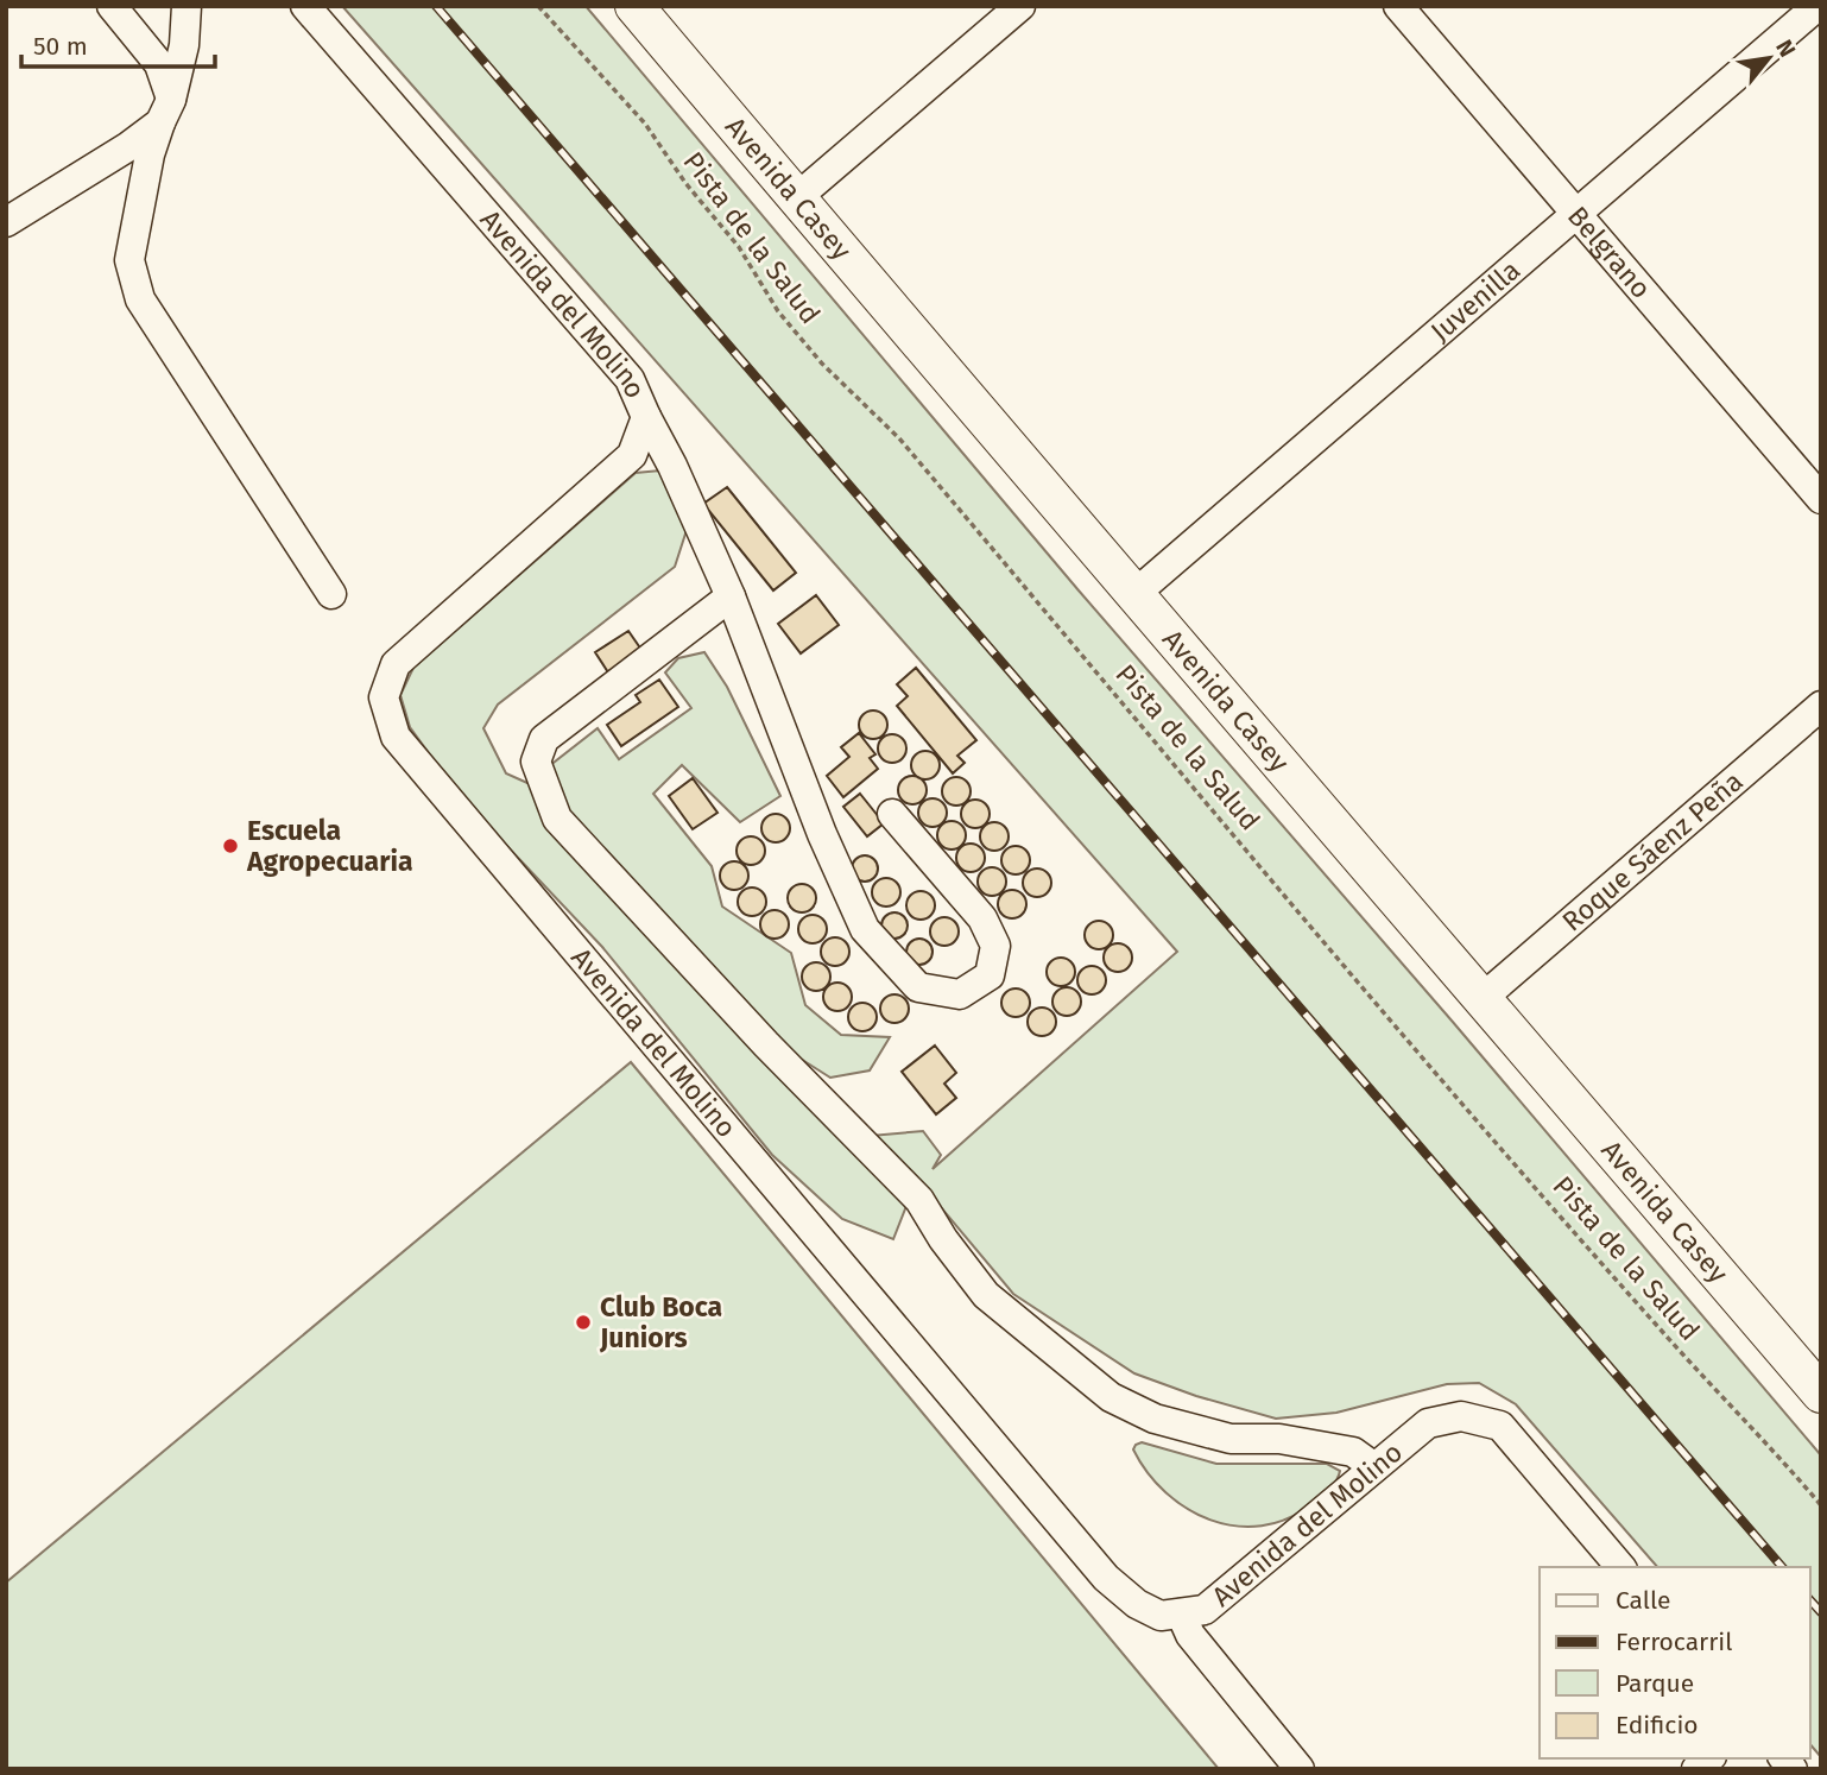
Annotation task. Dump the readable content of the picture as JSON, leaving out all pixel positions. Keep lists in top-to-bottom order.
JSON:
{
  "streets": {
    "main road": ["Avenida Casey"],
    "street": [
      "Belgrano",
      "Juvenilla",
      "Avenida del Molino",
      "Roque Sáenz Peña"
    ],
    "path": ["Pista de la Salud"]
  },
  "crossings": [
    ["Avenida Casey", "Juvenilla"],
    ["Avenida Casey", "Roque Sáenz Peña"],
    ["Belgrano", "Juvenilla"]
  ],
  "places": ["Escuela Agropecuaria", "Club Boca Juniors"],
  "legend": [
    "Calle",
    "Ferrocarril",
    "Parque",
    "Edificio"
  ],
  "scale_bar": "50 m",
  "north": "top right"
}
